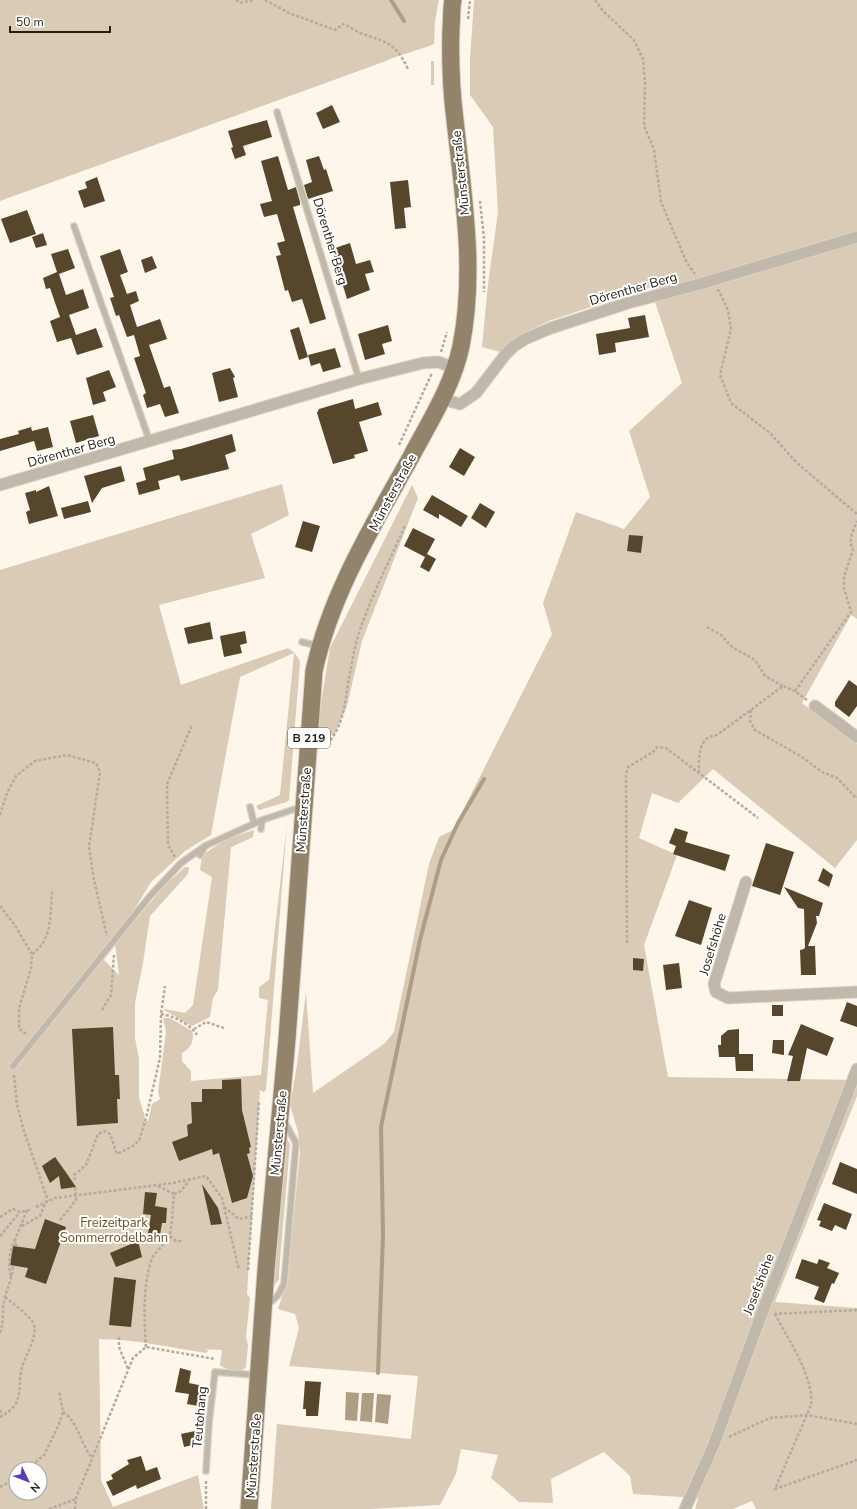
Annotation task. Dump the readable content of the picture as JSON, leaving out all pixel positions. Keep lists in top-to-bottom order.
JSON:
{
  "streets": {
    "main road": ["Münsterstraße", "B 219"],
    "street": ["Dörenther Berg", "Josefshöhe"],
    "lane": ["Teutohang"]
  },
  "crossings": [
    ["Münsterstraße", "Dörenther Berg"],
    ["Münsterstraße", "Teutohang"]
  ],
  "parks": ["Freizeitpark Sommerrodelbahn"],
  "scale_bar": "50 m",
  "north": "bottom right"
}
